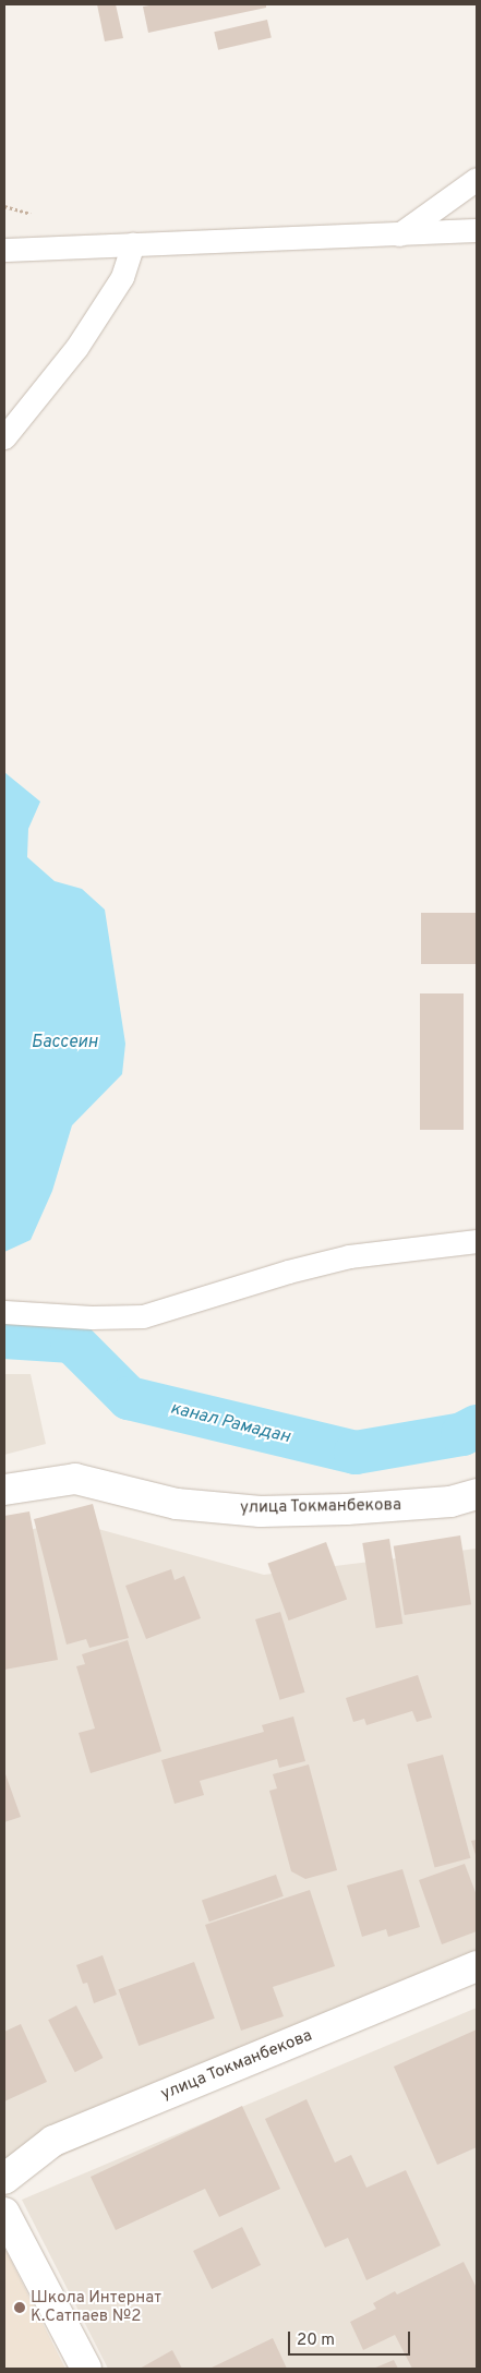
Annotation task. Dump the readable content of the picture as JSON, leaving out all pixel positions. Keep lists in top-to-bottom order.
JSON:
{
  "streets": {
    "street": ["улица Токманбекова"]
  },
  "water": ["Бассеин", "канал Рамадан"],
  "places": ["Школа Интернат К.Сатпаев №2"],
  "scale_bar": "20 m"
}
